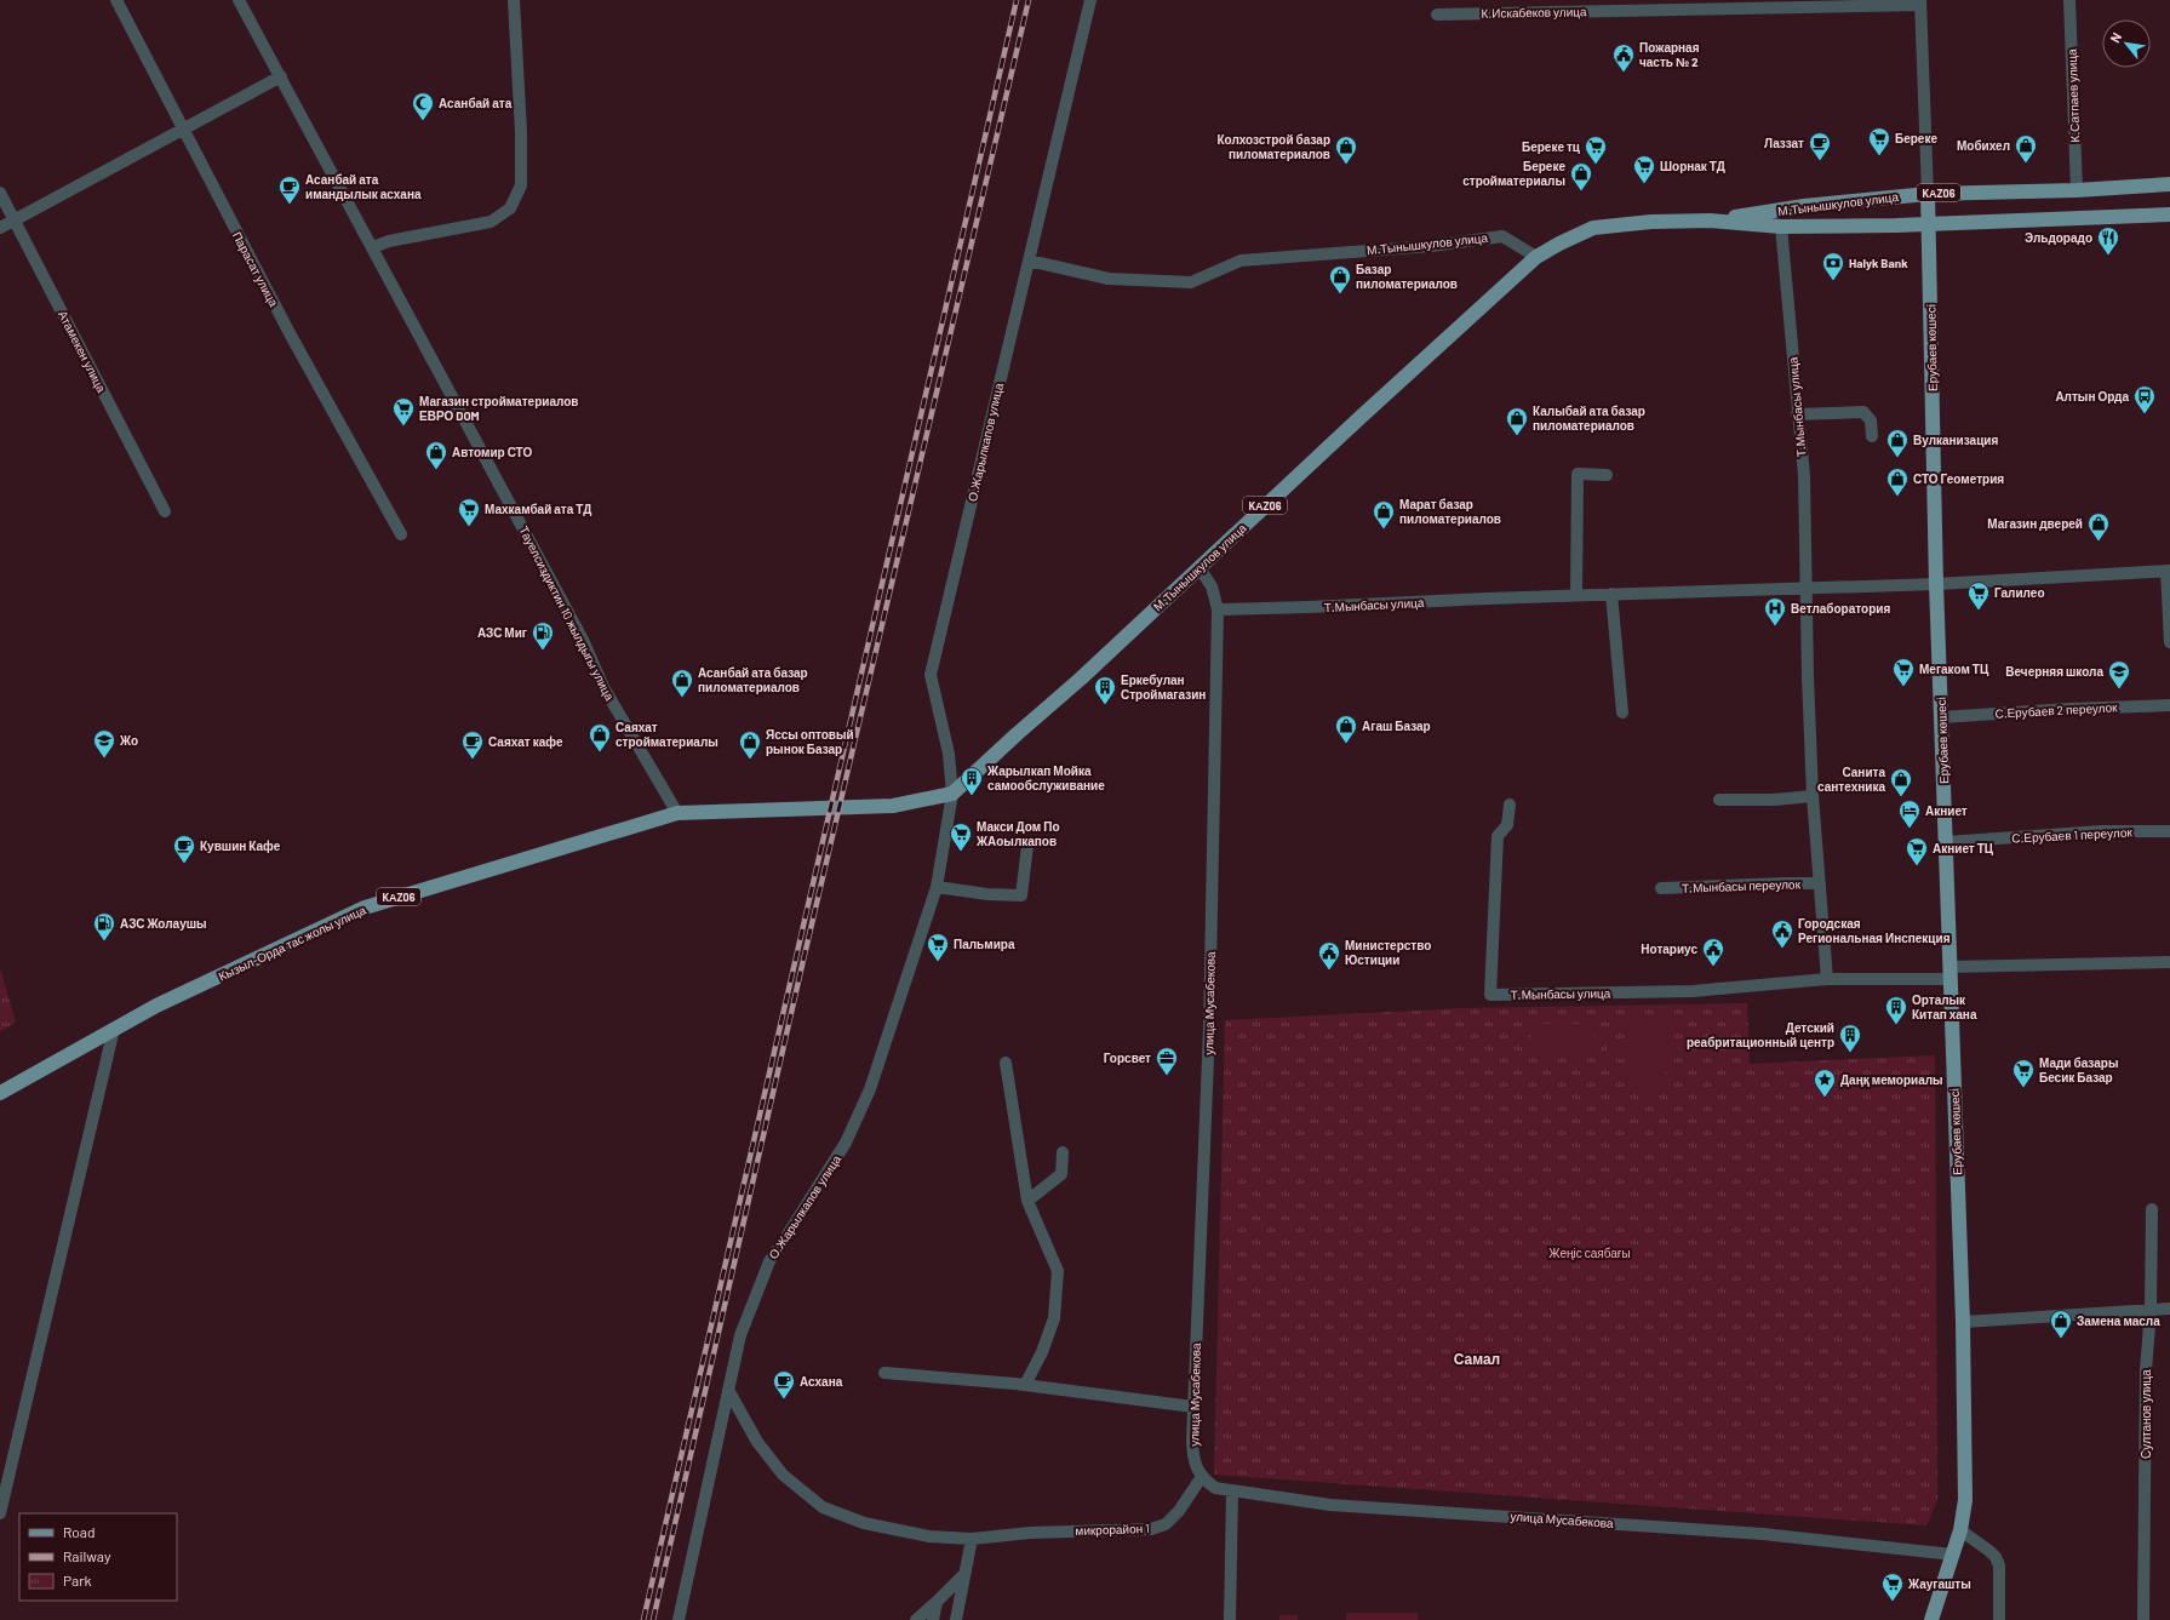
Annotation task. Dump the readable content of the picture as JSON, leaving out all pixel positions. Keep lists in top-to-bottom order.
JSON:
{
  "streets": {
    "main road": [
      "KАZ06",
      "М.Тынышкулов улица",
      "Ерубаев көшесі",
      "Кызыл-Орда тас жолы улица"
    ],
    "street": [
      "К.Искабеков улица",
      "К.Сатпаев улица",
      "Парасат улица",
      "Атамекен улица",
      "Т.Мынбасы улица",
      "О.Жарылкапов улица",
      "Тауелсиздиктин 10 жылдыгы улица",
      "С.Ерубаев 2 переулок",
      "С.Ерубаев 1 переулок",
      "Т.Мынбасы переулок",
      "улица Мусабекова",
      "Султанов улица",
      "микрорайон 1"
    ]
  },
  "crossings": [
    ["К.Искабеков улица", "Ерубаев көшесі"],
    ["К.Сатпаев улица", "М.Тынышкулов улица"],
    ["М.Тынышкулов улица", "Ерубаев көшесі"],
    ["М.Тынышкулов улица", "Т.Мынбасы улица"],
    ["М.Тынышкулов улица", "О.Жарылкапов улица"],
    ["М.Тынышкулов улица", "Кызыл-Орда тас жолы улица"],
    ["Ерубаев көшесі", "Т.Мынбасы улица"],
    ["Ерубаев көшесі", "С.Ерубаев 2 переулок"],
    ["Ерубаев көшесі", "С.Ерубаев 1 переулок"],
    ["Ерубаев көшесі", "улица Мусабекова"],
    ["Т.Мынбасы улица", "Т.Мынбасы переулок"],
    ["Т.Мынбасы улица", "улица Мусабекова"],
    ["О.Жарылкапов улица", "Кызыл-Орда тас жолы улица"],
    ["О.Жарылкапов улица", "микрорайон 1"],
    ["Тауелсиздиктин 10 жылдыгы улица", "Кызыл-Орда тас жолы улица"],
    ["улица Мусабекова", "микрорайон 1"]
  ],
  "districts": ["Самал"],
  "parks": ["Жеңіс саябағы"],
  "places": {
    "public building": [
      "Пожарная часть № 2",
      "Городская Региональная Инспекция",
      "Нотариус",
      "Министерство Юстиции"
    ],
    "mosque": ["Асанбай ата"],
    "supermarket": [
      "Береке",
      "Береке тц",
      "Шорнак ТД",
      "Магазин стройматериалов ЕВРО DOM",
      "Махкамбай ата ТД",
      "Галилео",
      "Мегаком ТЦ",
      "Макси Дом По ЖАоылкапов",
      "Акниет ТЦ",
      "Пальмира",
      "Мади базары Бесик Базар",
      "Жаугашты"
    ],
    "cafe": [
      "Лаззат",
      "Асанбай ата имандылык асхана",
      "Саяхат кафе",
      "Кувшин Кафе",
      "Асхана"
    ],
    "shop": [
      "Мобихел",
      "Колхозстрой базар пиломатериалов",
      "Береке стройматериалы",
      "Базар пиломатериалов",
      "Калыбай ата базар пиломатериалов",
      "Вулканизация",
      "Автомир СТО",
      "СТО Геометрия",
      "Марат базар пиломатериалов",
      "Магазин дверей",
      "Асанбай ата базар пиломатериалов",
      "Агаш Базар",
      "Саяхат стройматериалы",
      "Яссы оптовый рынок Базар",
      "Санита сантехника",
      "Замена масла"
    ],
    "restaurant": ["Эльдорадо"],
    "bank": ["Halyk Bank"],
    "bus stop": ["Алтын Орда"],
    "hospital": ["Ветлаборатория"],
    "fuel station": ["АЗС Миг", "АЗС Жолаушы"],
    "school or university": ["Вечерняя школа", "Жо"],
    "building": [
      "Еркебулан Строймагазин",
      "Жарылкап Мойка самообслуживание",
      "Орталык Китап хана",
      "Детский реабритационный центр"
    ],
    "hotel": ["Акниет"],
    "office": ["Горсвет"],
    "place": ["Даңқ мемориалы"]
  },
  "legend": ["Road", "Railway", "Park"],
  "north": "top left"
}
